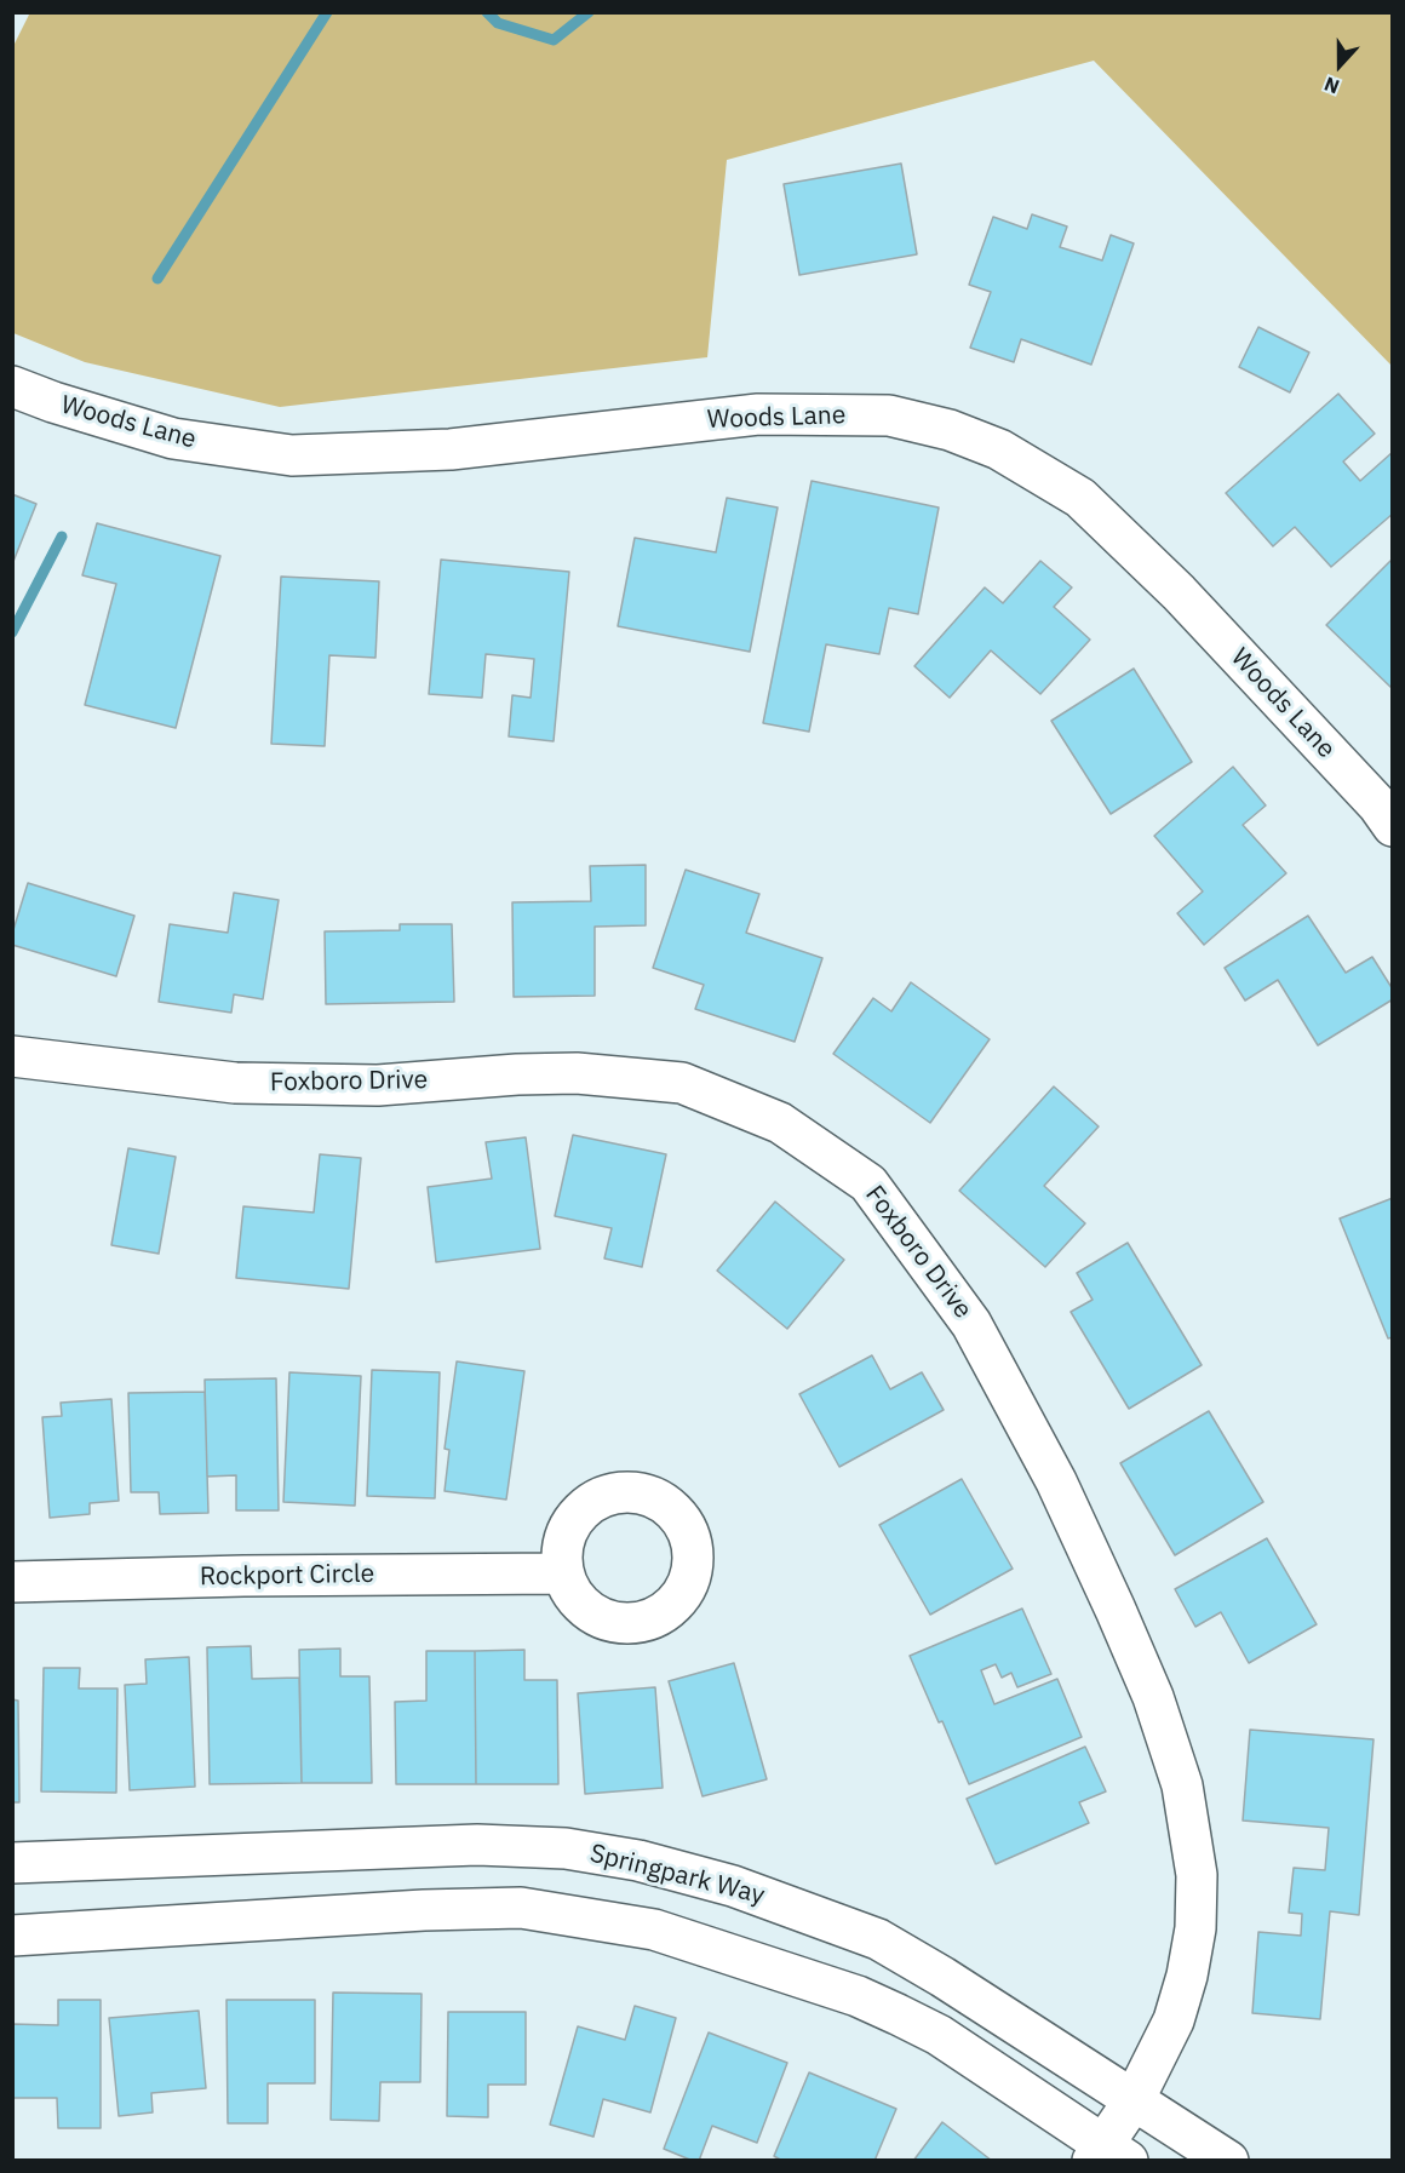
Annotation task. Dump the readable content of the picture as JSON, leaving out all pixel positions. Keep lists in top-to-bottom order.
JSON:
{
  "streets": {
    "street": [
      "Woods Lane",
      "Foxboro Drive",
      "Rockport Circle",
      "Springpark Way"
    ]
  },
  "crossings": [
    ["Foxboro Drive", "Springpark Way"]
  ],
  "north": "bottom"
}
